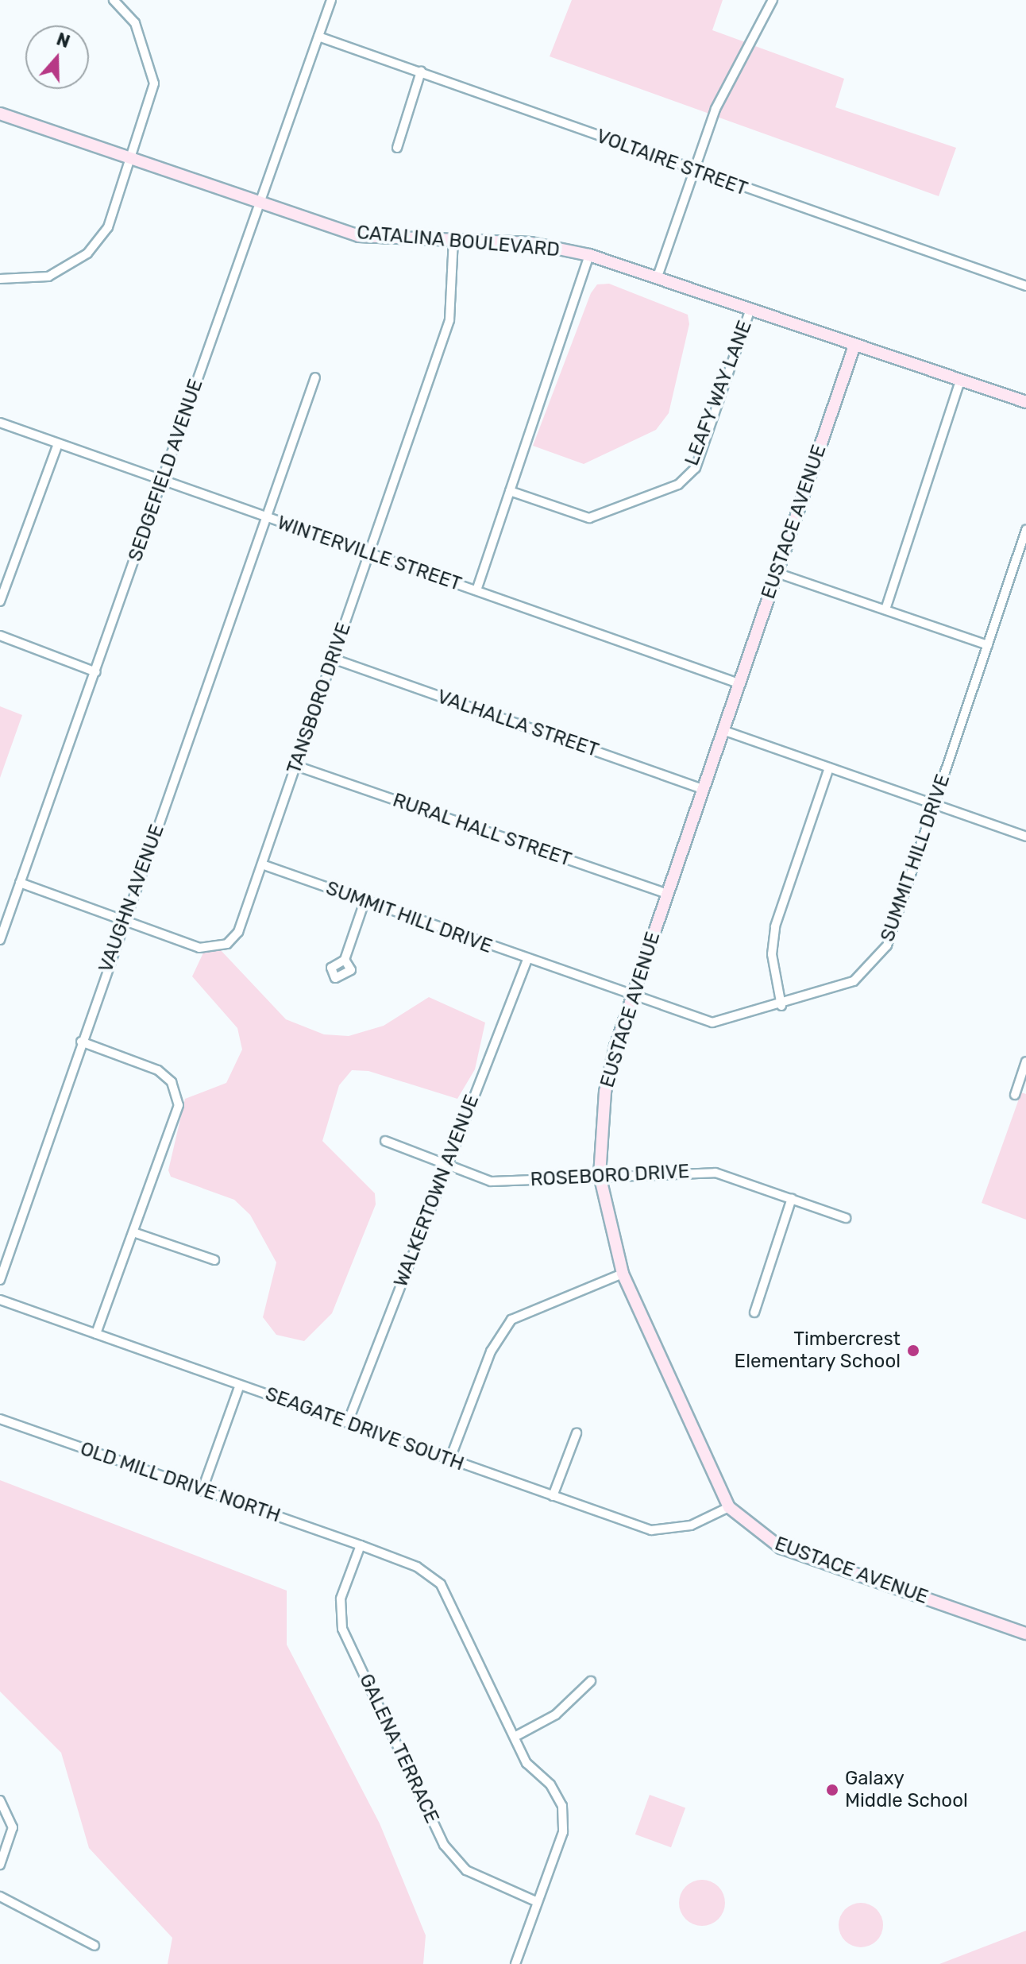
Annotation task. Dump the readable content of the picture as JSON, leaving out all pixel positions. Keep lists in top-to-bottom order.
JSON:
{
  "streets": {
    "street": [
      "VOLTAIRE STREET",
      "CATALINA BOULEVARD",
      "LEAFY WAY LANE",
      "SEDGEFIELD AVENUE",
      "EUSTACE AVENUE",
      "WINTERVILLE STREET",
      "TANSBORO DRIVE",
      "VALHALLA STREET",
      "RURAL HALL STREET",
      "SUMMIT HILL DRIVE",
      "VAUGHN AVENUE",
      "ROSEBORO DRIVE",
      "WALKERTOWN AVENUE",
      "SEAGATE DRIVE SOUTH",
      "OLD MILL DRIVE NORTH",
      "GALENA TERRACE"
    ]
  },
  "crossings": [
    ["VOLTAIRE STREET", "SEDGEFIELD AVENUE"],
    ["CATALINA BOULEVARD", "LEAFY WAY LANE"],
    ["CATALINA BOULEVARD", "SEDGEFIELD AVENUE"],
    ["CATALINA BOULEVARD", "EUSTACE AVENUE"],
    ["CATALINA BOULEVARD", "TANSBORO DRIVE"],
    ["SEDGEFIELD AVENUE", "WINTERVILLE STREET"],
    ["SEDGEFIELD AVENUE", "TANSBORO DRIVE"],
    ["EUSTACE AVENUE", "WINTERVILLE STREET"],
    ["EUSTACE AVENUE", "VALHALLA STREET"],
    ["EUSTACE AVENUE", "RURAL HALL STREET"],
    ["EUSTACE AVENUE", "SUMMIT HILL DRIVE"],
    ["EUSTACE AVENUE", "ROSEBORO DRIVE"],
    ["EUSTACE AVENUE", "SEAGATE DRIVE SOUTH"],
    ["WINTERVILLE STREET", "TANSBORO DRIVE"],
    ["WINTERVILLE STREET", "VAUGHN AVENUE"],
    ["TANSBORO DRIVE", "VALHALLA STREET"],
    ["TANSBORO DRIVE", "RURAL HALL STREET"],
    ["TANSBORO DRIVE", "SUMMIT HILL DRIVE"],
    ["TANSBORO DRIVE", "VAUGHN AVENUE"],
    ["SUMMIT HILL DRIVE", "WALKERTOWN AVENUE"],
    ["ROSEBORO DRIVE", "WALKERTOWN AVENUE"],
    ["WALKERTOWN AVENUE", "SEAGATE DRIVE SOUTH"],
    ["OLD MILL DRIVE NORTH", "GALENA TERRACE"]
  ],
  "places": ["Timbercrest Elementary School", "Galaxy Middle School"],
  "north": "top"
}
